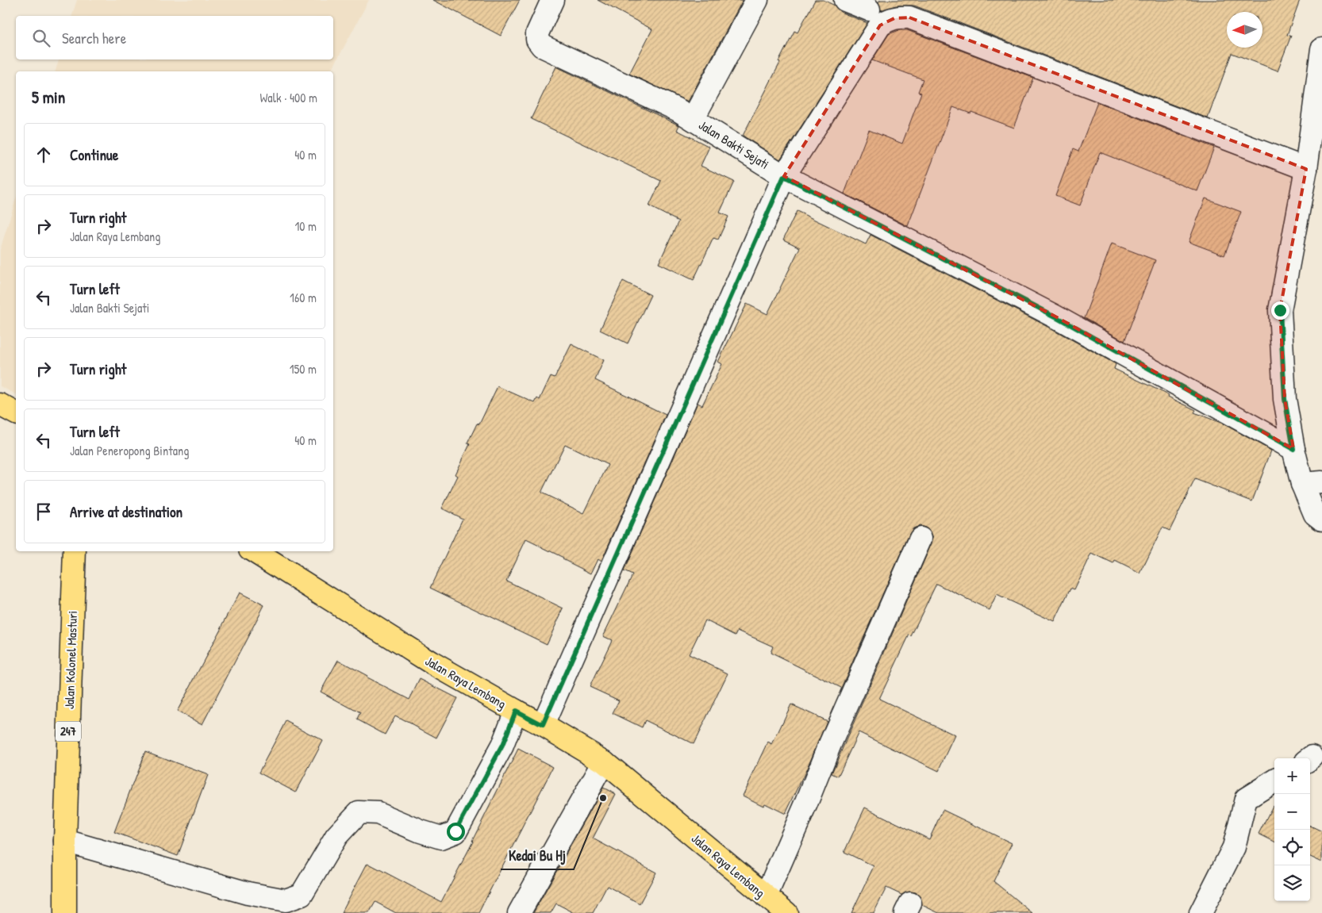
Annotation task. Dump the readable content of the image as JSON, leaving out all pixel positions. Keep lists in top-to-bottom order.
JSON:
{
  "streets": {
    "main road": ["Jalan Kolonel Masturi", "Jalan Raya Lembang", "247"],
    "street": ["Jalan Bakti Sejati"]
  },
  "crossings": [
    ["Jalan Bakti Sejati", "Jalan Raya Lembang"]
  ],
  "places": ["Kedai Bu Hj"],
  "north": "left",
  "page": {
    "search": "Search here",
    "heading": ["5 min", "Walk · 400 m"],
    "list": [
      ["Continue", "40 m"],
      ["Turn right", "Jalan Raya Lembang", "10 m"],
      ["Turn left", "Jalan Bakti Sejati", "160 m"],
      ["Turn right", "150 m"],
      ["Turn left", "Jalan Peneropong Bintang", "40 m"],
      "Arrive at destination"
    ],
    "map_buttons": ["+", "−"]
  }
}
